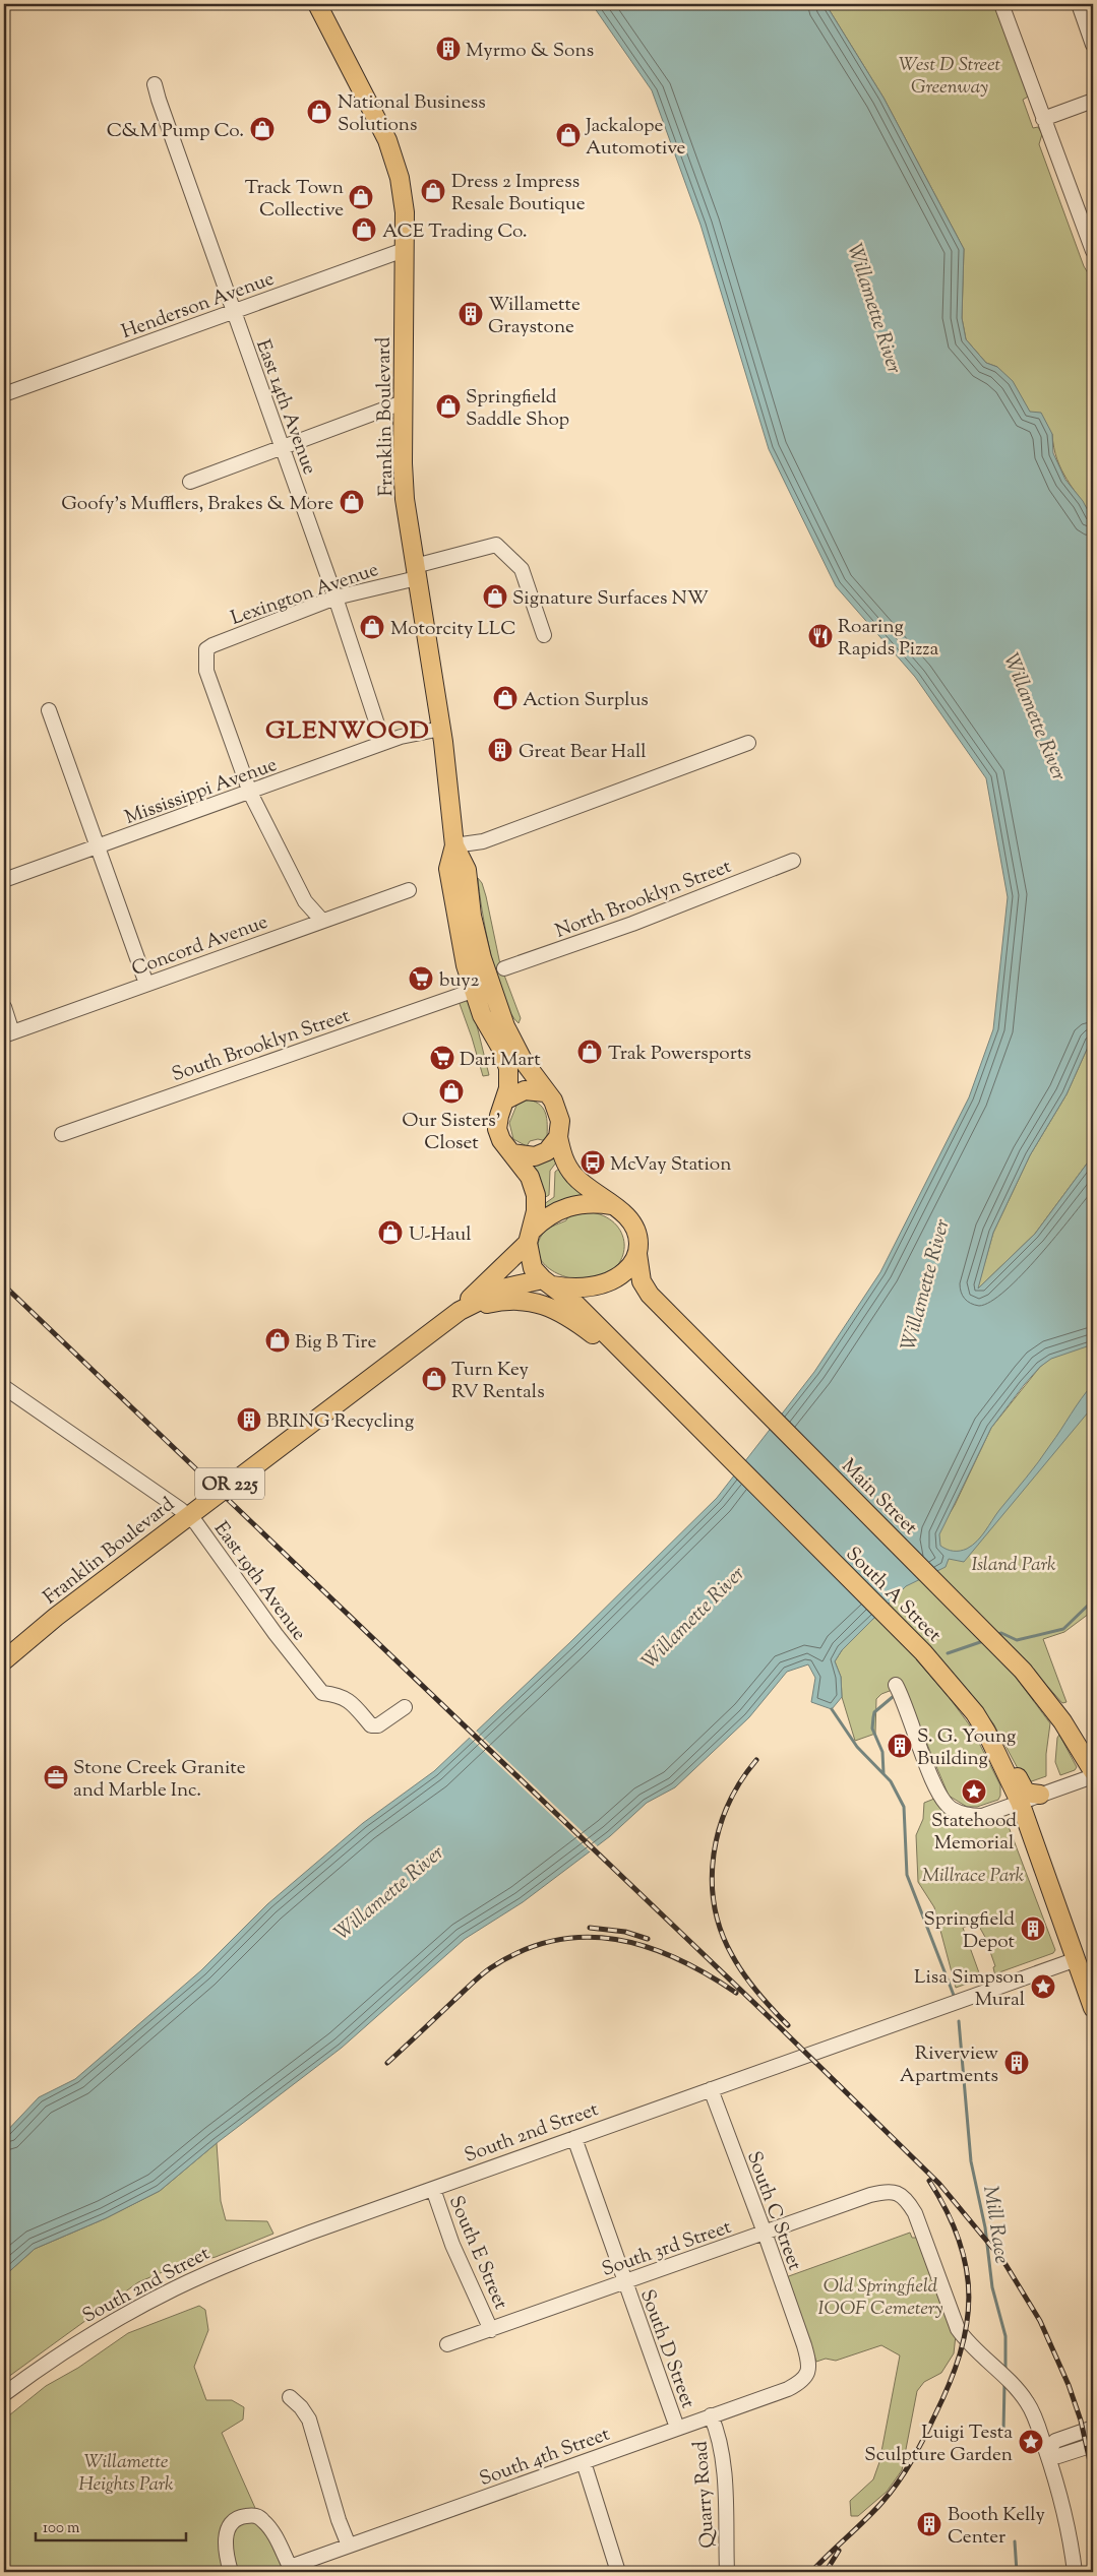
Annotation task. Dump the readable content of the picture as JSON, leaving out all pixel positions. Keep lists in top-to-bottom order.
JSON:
{
  "streets": {
    "main road": [
      "Franklin Boulevard",
      "OR 225",
      "Main Street",
      "South A Street"
    ],
    "street": [
      "Henderson Avenue",
      "East 14th Avenue",
      "Lexington Avenue",
      "Mississippi Avenue",
      "North Brooklyn Street",
      "Concord Avenue",
      "South Brooklyn Street",
      "East 19th Avenue",
      "South 2nd Street",
      "South C Street",
      "South 3rd Street",
      "South E Street",
      "South D Street",
      "South 4th Street",
      "Quarry Road"
    ]
  },
  "crossings": [
    ["Henderson Avenue", "East 14th Avenue"],
    ["Henderson Avenue", "Franklin Boulevard"],
    ["East 14th Avenue", "Lexington Avenue"],
    ["East 14th Avenue", "Mississippi Avenue"],
    ["Franklin Boulevard", "Lexington Avenue"],
    ["Franklin Boulevard", "Mississippi Avenue"],
    ["Franklin Boulevard", "South Brooklyn Street"],
    ["Franklin Boulevard", "OR 225"],
    ["Franklin Boulevard", "Main Street"],
    ["Franklin Boulevard", "East 19th Avenue"],
    ["Franklin Boulevard", "South A Street"],
    ["Lexington Avenue", "Mississippi Avenue"],
    ["OR 225", "South A Street"],
    ["Main Street", "South A Street"],
    ["South A Street", "South 2nd Street"],
    ["South 2nd Street", "South C Street"],
    ["South 2nd Street", "South E Street"],
    ["South 2nd Street", "South D Street"],
    ["South C Street", "South 3rd Street"],
    ["South C Street", "South 4th Street"],
    ["South 3rd Street", "South E Street"],
    ["South 3rd Street", "South D Street"],
    ["South D Street", "South 4th Street"],
    ["South 4th Street", "Quarry Road"]
  ],
  "districts": ["GLENWOOD"],
  "water": ["Willamette River", "Mill Race"],
  "parks": [
    "West D Street Greenway",
    "Island Park",
    "Millrace Park",
    "Old Springfield IOOF Cemetery",
    "Willamette Heights Park"
  ],
  "places": {
    "building": [
      "Myrmo & Sons",
      "Willamette Graystone",
      "Great Bear Hall",
      "BRING Recycling",
      "S. G. Young Building",
      "Springfield Depot",
      "Riverview Apartments",
      "Booth Kelly Center"
    ],
    "shop": [
      "National Business Solutions",
      "C&M Pump Co.",
      "Jackalope Automotive",
      "Dress 2 Impress Resale Boutique",
      "Track Town Collective",
      "ACE Trading Co.",
      "Springfield Saddle Shop",
      "Goofy's Mufflers, Brakes & More",
      "Signature Surfaces NW",
      "Motorcity LLC",
      "Action Surplus",
      "Trak Powersports",
      "Our Sisters’ Closet",
      "U-Haul",
      "Big B Tire",
      "Turn Key RV Rentals"
    ],
    "restaurant": ["Roaring Rapids Pizza"],
    "supermarket": ["buy2", "Dari Mart"],
    "bus stop": ["McVay Station"],
    "office": ["Stone Creek Granite and Marble Inc."],
    "place": ["Statehood Memorial", "Lisa Simpson Mural", "Luigi Testa Sculpture Garden"]
  },
  "scale_bar": "100 m"
}
